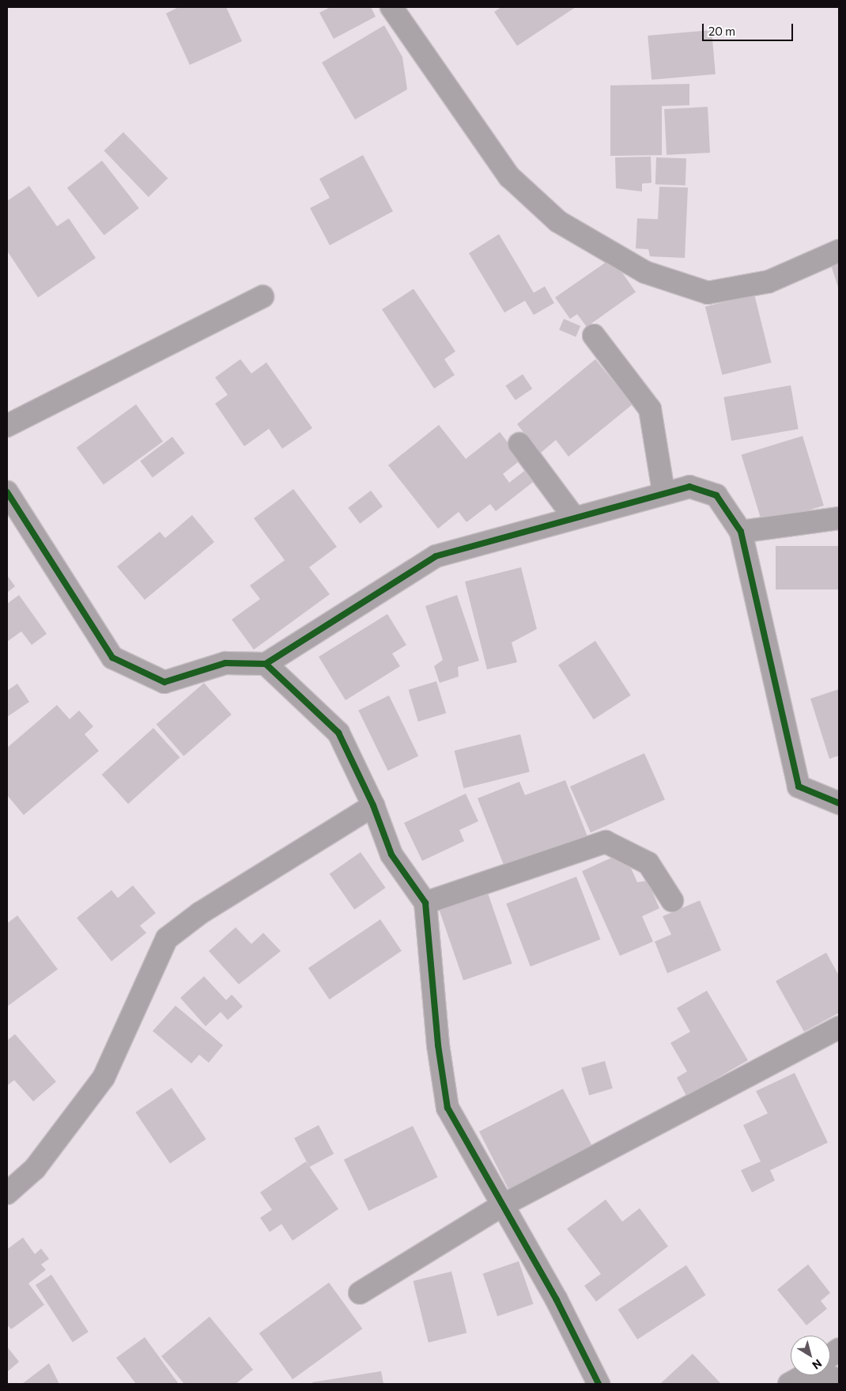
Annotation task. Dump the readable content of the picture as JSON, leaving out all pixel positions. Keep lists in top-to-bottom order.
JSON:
{
  "scale_bar": "20 m",
  "north": "bottom right"
}
